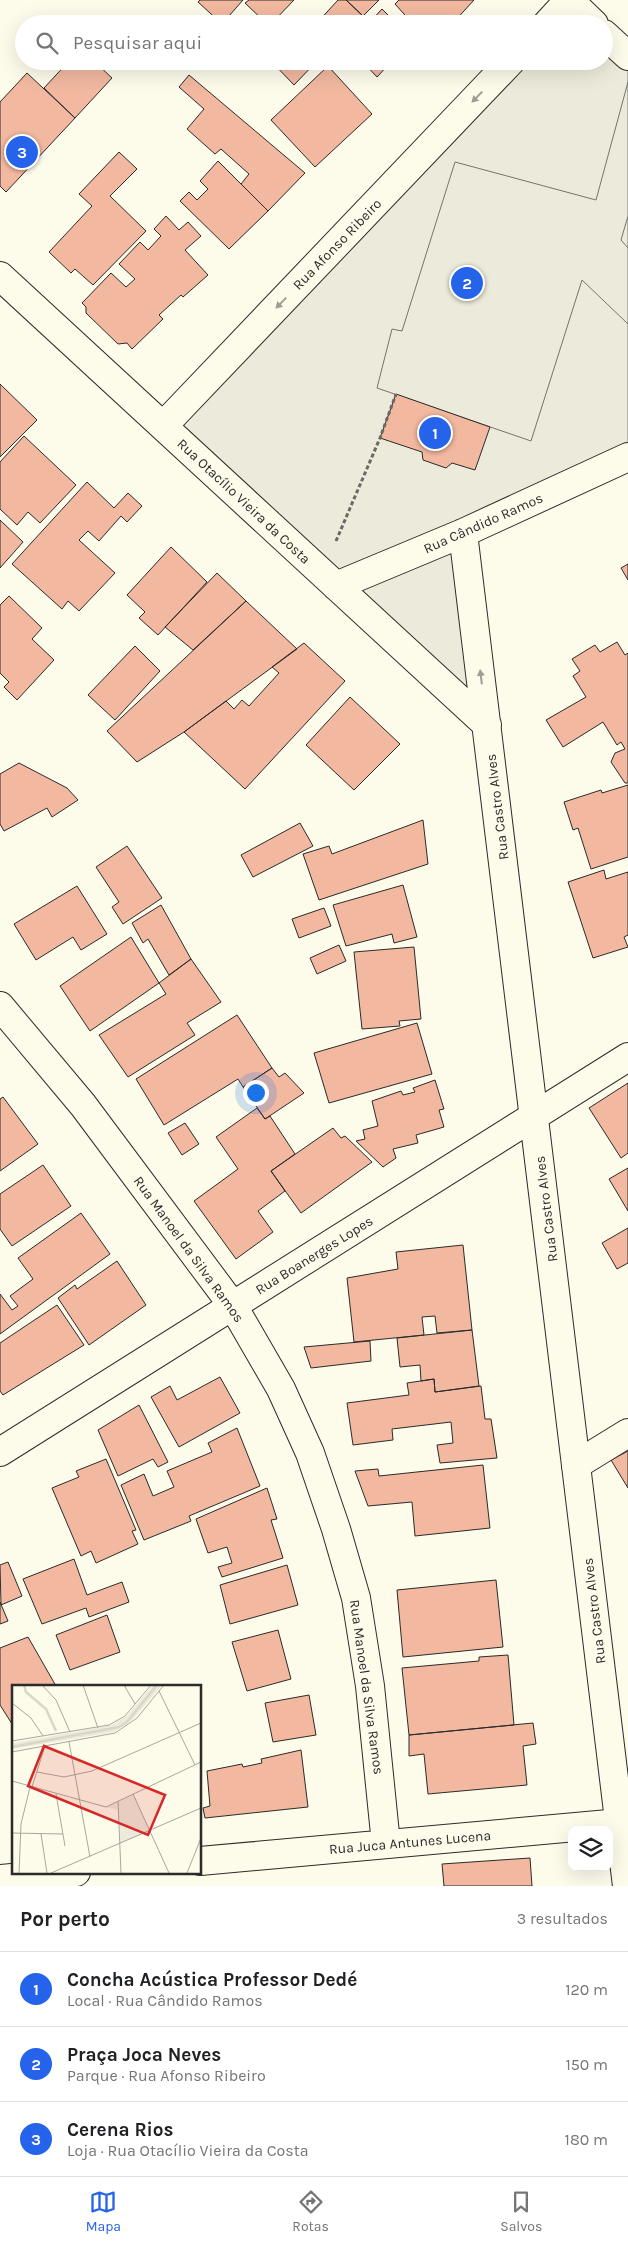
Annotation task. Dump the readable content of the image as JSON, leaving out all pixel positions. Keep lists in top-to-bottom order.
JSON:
{
  "streets": {
    "street": [
      "Rua Afonso Ribeiro",
      "Rua Otacílio Vieira da Costa",
      "Rua Cândido Ramos",
      "Rua Castro Alves",
      "Rua Manoel da Silva Ramos",
      "Rua Boanerges Lopes",
      "Rua Juca Antunes Lucena"
    ]
  },
  "crossings": [
    ["Rua Afonso Ribeiro", "Rua Otacílio Vieira da Costa"],
    ["Rua Otacílio Vieira da Costa", "Rua Cândido Ramos"],
    ["Rua Otacílio Vieira da Costa", "Rua Castro Alves"],
    ["Rua Cândido Ramos", "Rua Castro Alves"],
    ["Rua Castro Alves", "Rua Boanerges Lopes"],
    ["Rua Castro Alves", "Rua Juca Antunes Lucena"],
    ["Rua Manoel da Silva Ramos", "Rua Boanerges Lopes"],
    ["Rua Manoel da Silva Ramos", "Rua Juca Antunes Lucena"]
  ],
  "one_way": ["Rua Afonso Ribeiro"],
  "page": {
    "search": "Pesquisar aqui",
    "pins": ["3", "2", "1"],
    "heading": ["Por perto", "3 resultados"],
    "list": [
      {
        "mark": "1",
        "name": "Concha Acústica Professor Dedé",
        "note": "Local · Rua Cândido Ramos",
        "value": "120 m"
      },
      {
        "mark": "2",
        "name": "Praça Joca Neves",
        "note": "Parque · Rua Afonso Ribeiro",
        "value": "150 m"
      },
      {
        "mark": "3",
        "name": "Cerena Rios",
        "note": "Loja · Rua Otacílio Vieira da Costa",
        "value": "180 m"
      }
    ],
    "nav": ["Mapa", "Rotas", "Salvos"]
  }
}
